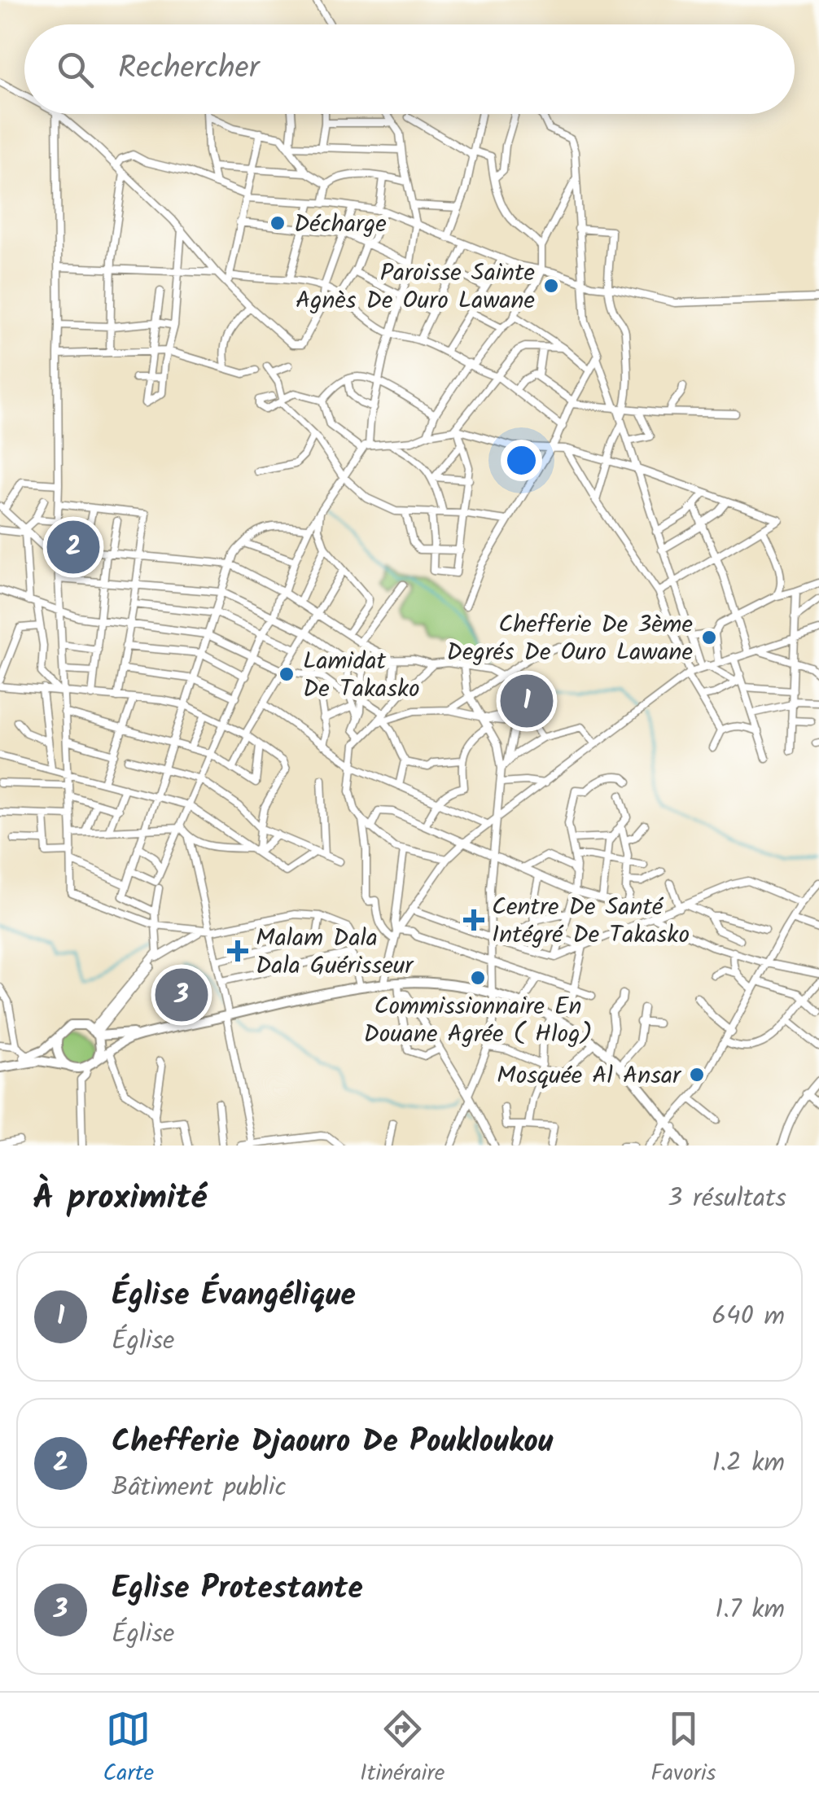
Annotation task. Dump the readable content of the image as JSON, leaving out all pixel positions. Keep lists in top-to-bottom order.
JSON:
{
  "places": {
    "other": [
      "Décharge",
      "Paroisse Sainte Agnès De Ouro Lawane",
      "Chefferie De 3ème Degrés De Ouro Lawane",
      "Lamidat De Takasko",
      "Commissionnaire En Douane Agrée ( Hlog)",
      "Mosquée Al Ansar"
    ],
    "health": ["Centre De Santé Intégré De Takasko", "Malam Dala Dala Guérisseur"]
  },
  "page": {
    "search": "Rechercher",
    "pins": ["2", "1", "3"],
    "heading": ["À proximité", "3 résultats"],
    "list": [
      {
        "mark": "1",
        "name": "Église Évangélique",
        "note": "Église",
        "value": "640 m"
      },
      {
        "mark": "2",
        "name": "Chefferie Djaouro De Poukloukou",
        "note": "Bâtiment public",
        "value": "1.2 km"
      },
      {
        "mark": "3",
        "name": "Eglise Protestante",
        "note": "Église",
        "value": "1.7 km"
      }
    ],
    "nav": ["Carte", "Itinéraire", "Favoris"]
  }
}
